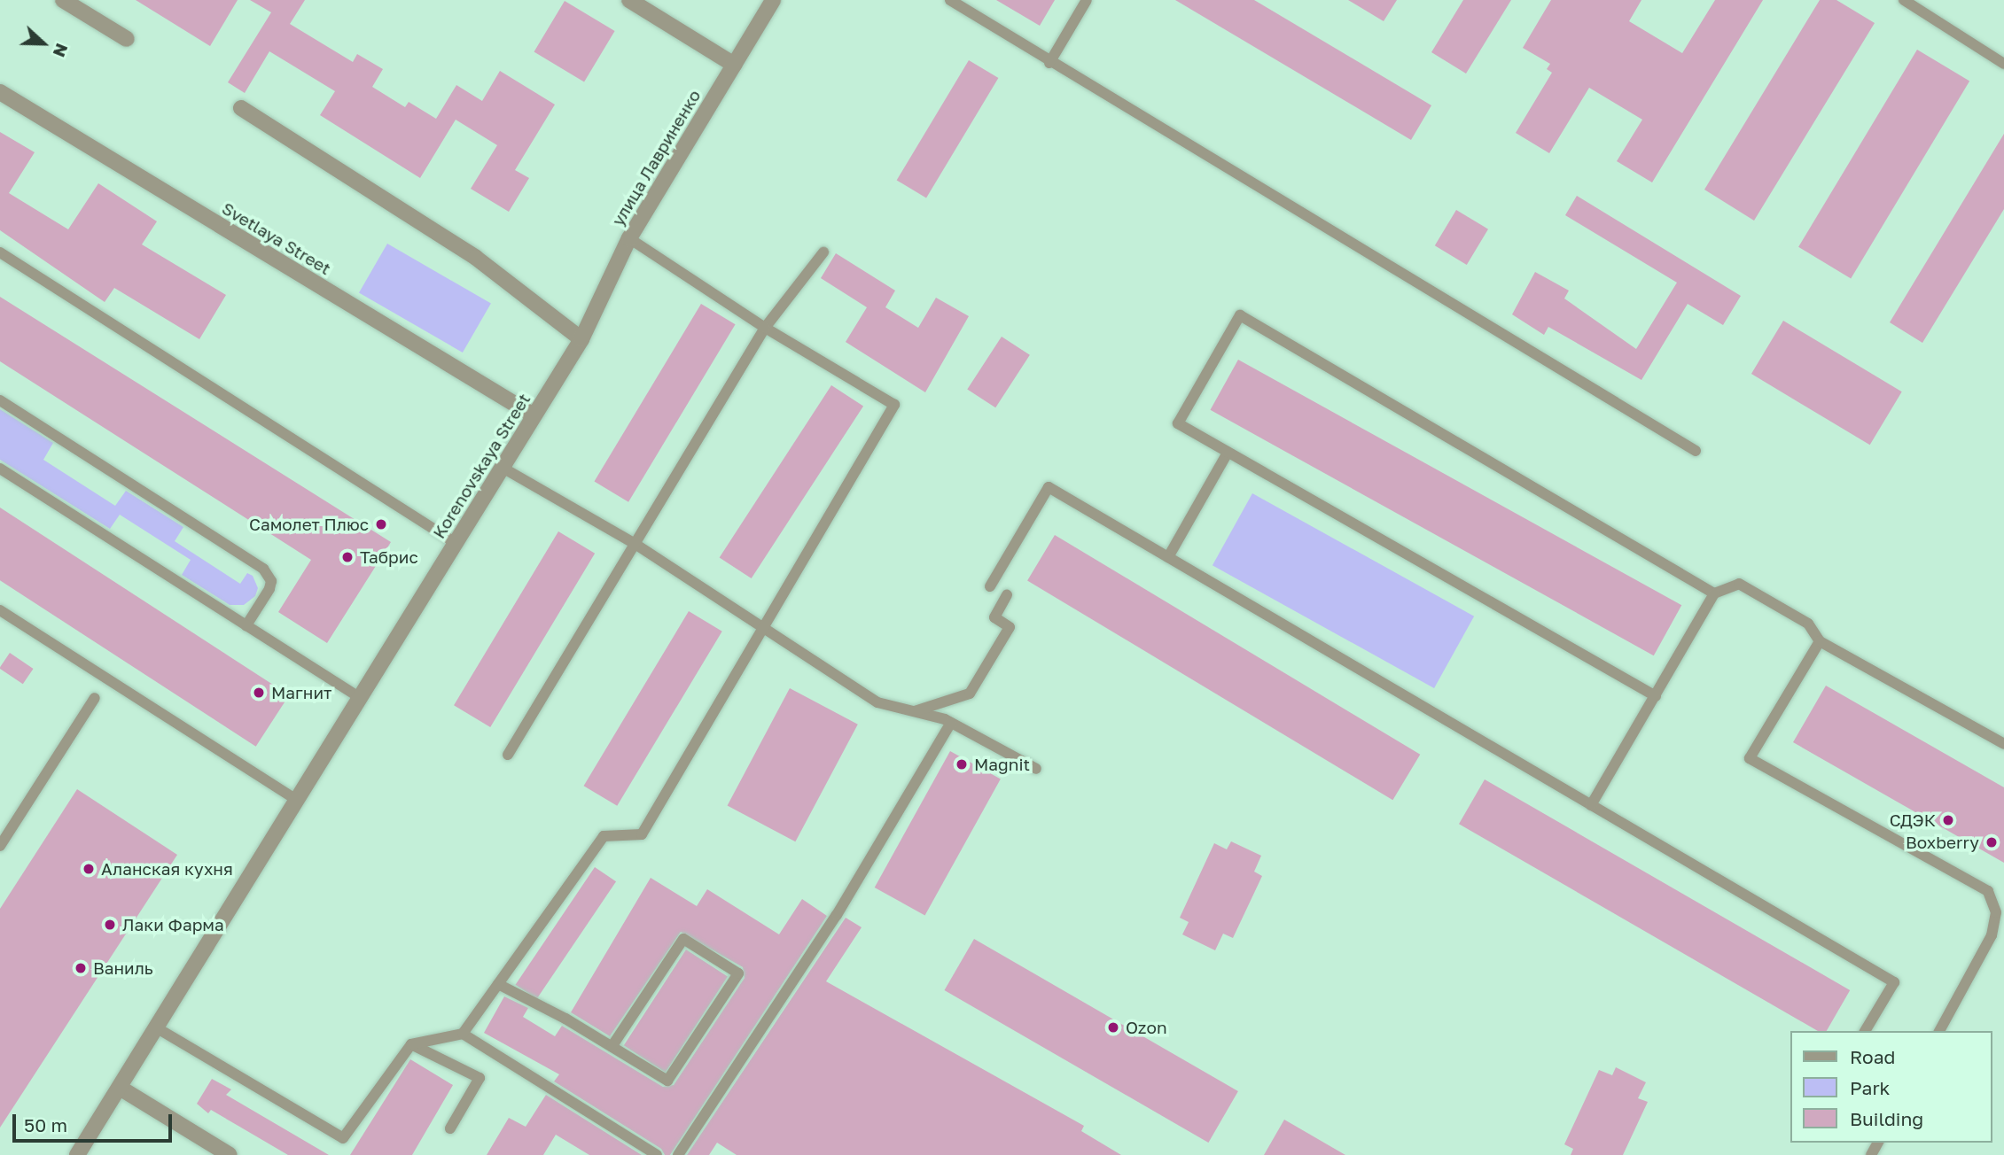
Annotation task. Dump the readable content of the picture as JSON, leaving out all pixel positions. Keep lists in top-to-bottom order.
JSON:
{
  "streets": {
    "street": ["улица Лавриненко", "Svetlaya Street", "Korenovskaya Street"]
  },
  "crossings": [
    ["улица Лавриненко", "Korenovskaya Street"],
    ["Svetlaya Street", "Korenovskaya Street"]
  ],
  "places": [
    "Самолет Плюс",
    "Табрис",
    "Магнит",
    "Magnit",
    "СДЭК",
    "Boxberry",
    "Аланская кухня",
    "Лаки Фарма",
    "Ваниль",
    "Ozon"
  ],
  "legend": ["Road", "Park", "Building"],
  "scale_bar": "50 m",
  "north": "right"
}
